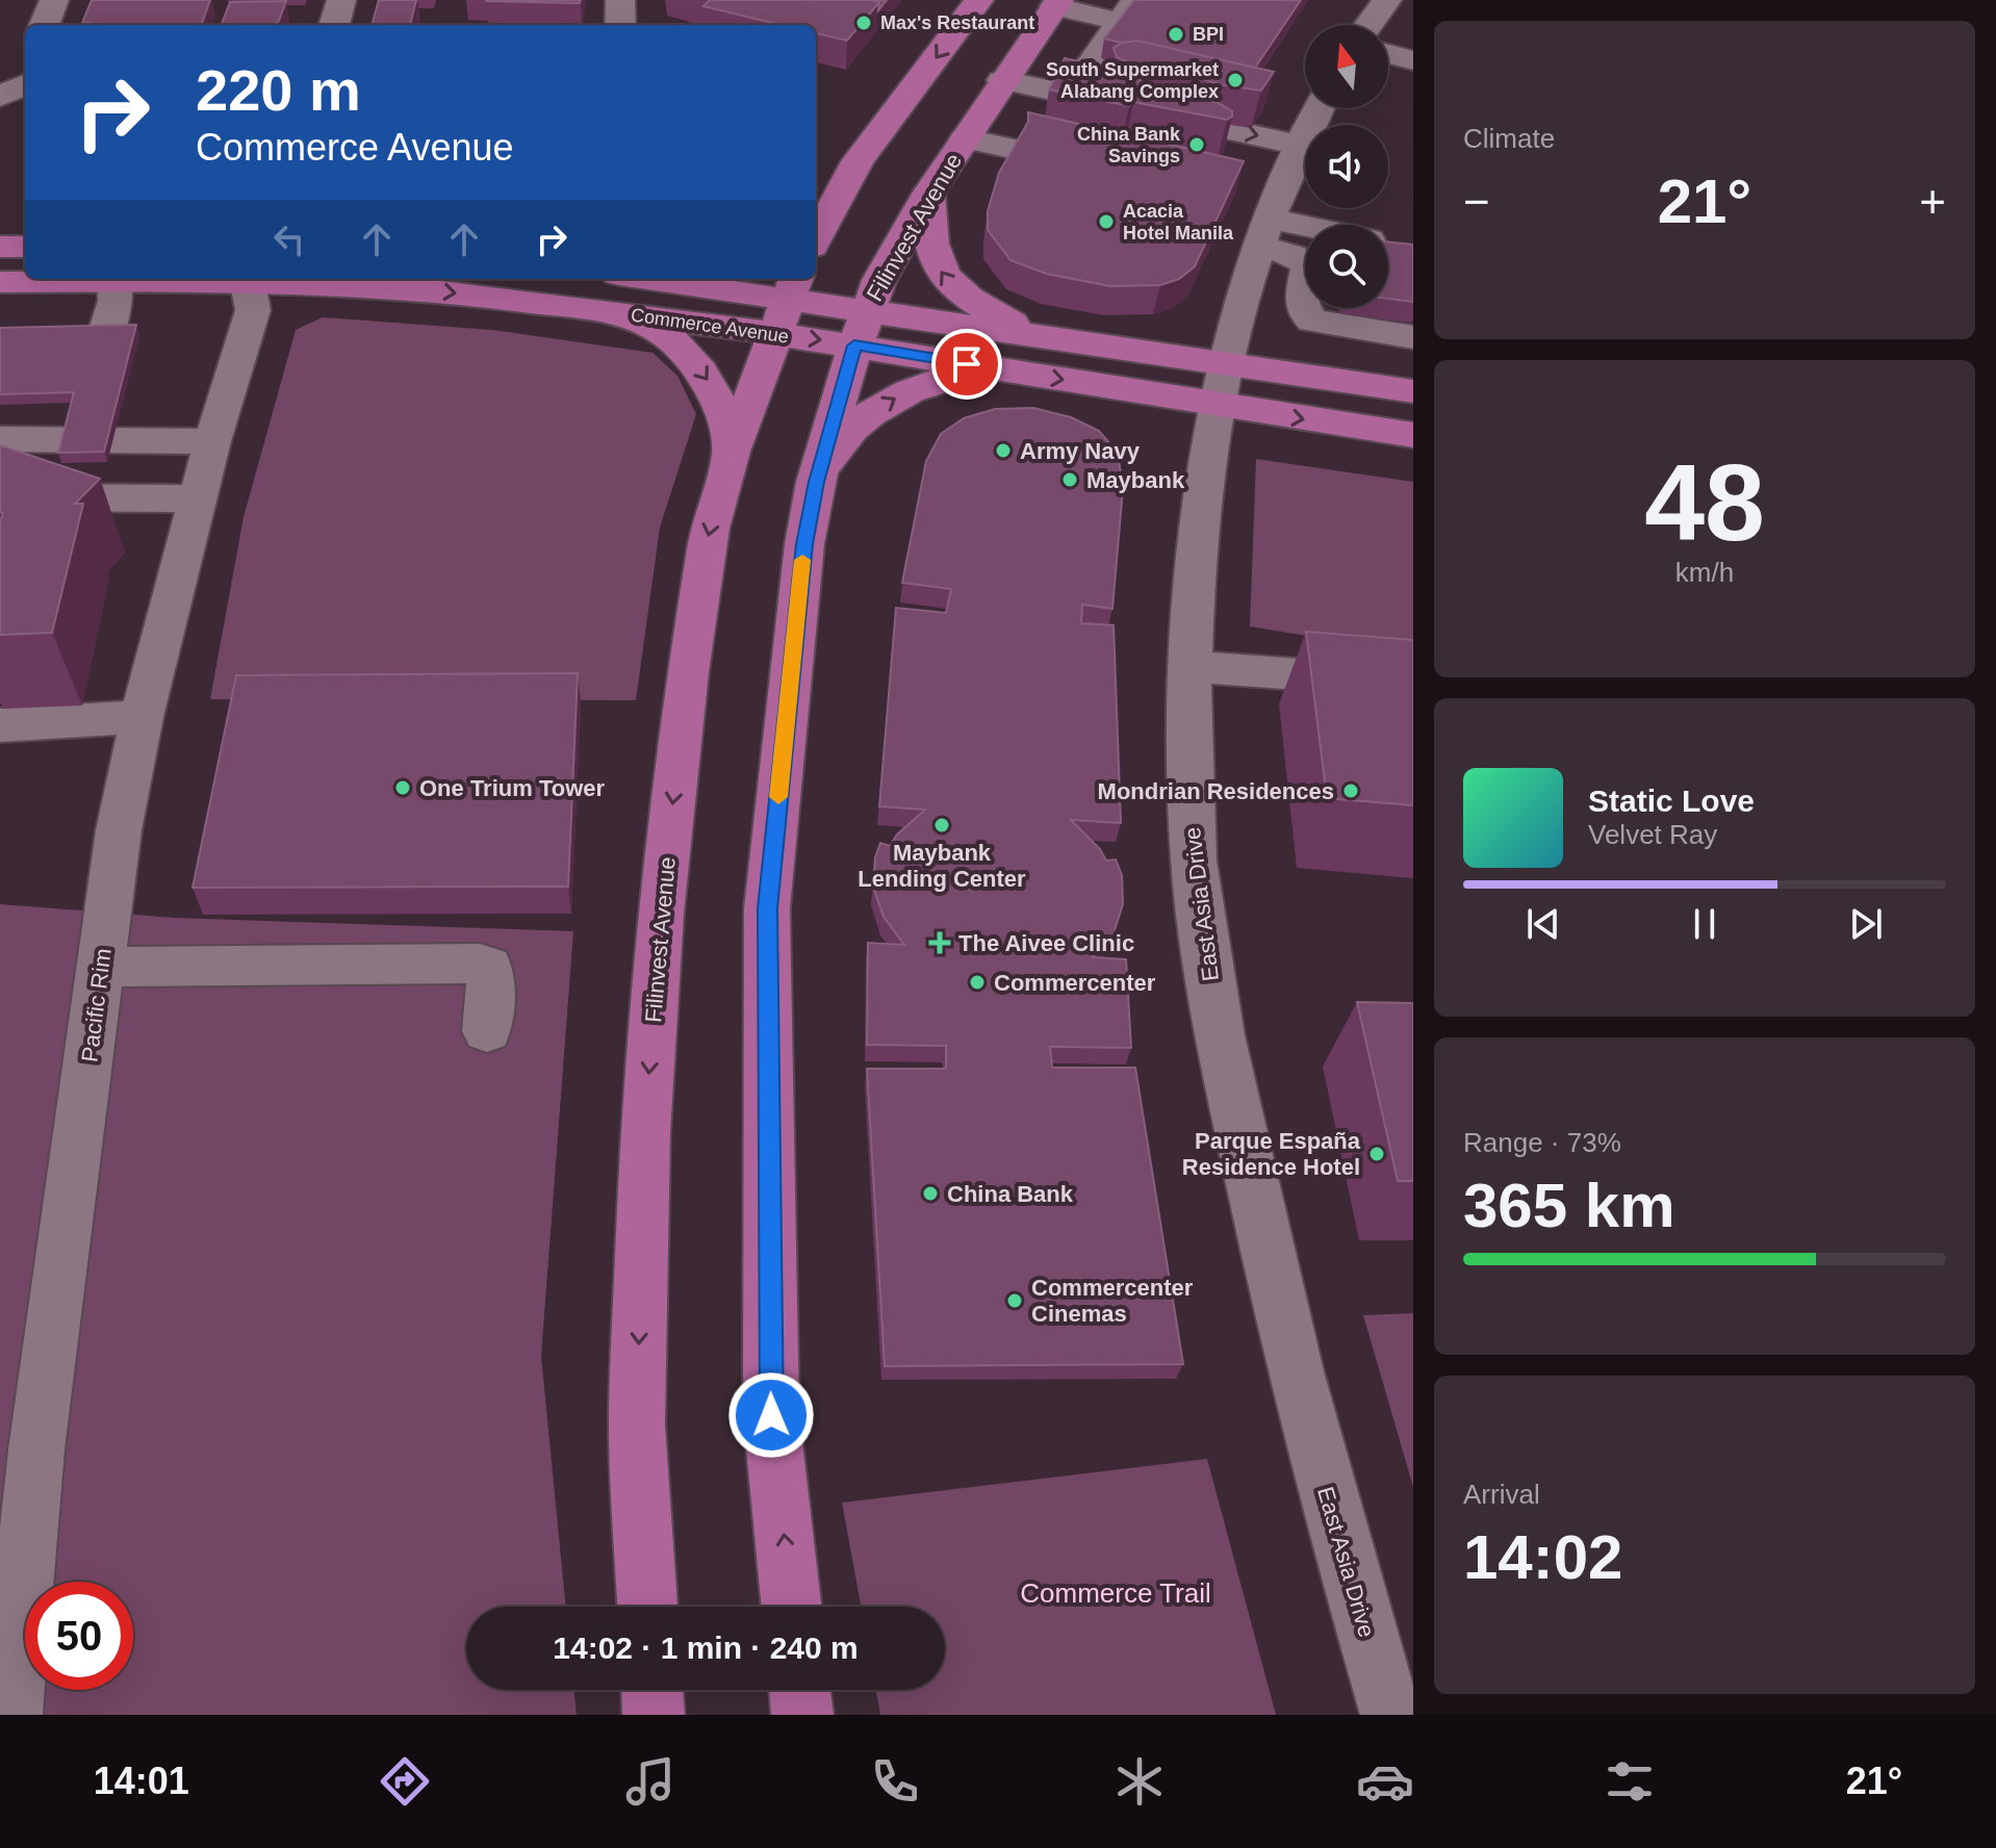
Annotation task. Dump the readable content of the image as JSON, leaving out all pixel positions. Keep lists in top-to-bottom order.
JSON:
{
  "streets": {
    "main road": ["Filinvest Avenue", "Commerce Avenue"],
    "street": ["East Asia Drive", "Pacific Rim"]
  },
  "crossings": [
    ["Filinvest Avenue", "Commerce Avenue"],
    ["Commerce Avenue", "East Asia Drive"]
  ],
  "parks": ["Commerce Trail"],
  "places": {
    "other": [
      "Max's Restaurant",
      "BPI",
      "South Supermarket Alabang Complex",
      "China Bank Savings",
      "Acacia Hotel Manila",
      "Army Navy",
      "Maybank",
      "One Trium Tower",
      "Mondrian Residences",
      "Maybank Lending Center",
      "Commercenter",
      "Parque España Residence Hotel",
      "China Bank",
      "Commercenter Cinemas"
    ],
    "health": ["The Aivee Clinic"]
  },
  "north": "top",
  "page": {
    "tile": [
      "Climate",
      ["48", "km/h"],
      ["Range · 73%", "365 km"],
      ["Arrival", "14:02"]
    ],
    "turn": ["220 m", "Commerce Avenue"],
    "heat": ["−", "21°", "+"],
    "song": ["Static Love", "Velvet Ray"],
    "limit": "50",
    "trip": "14:02 · 1 min · 240 m",
    "tabs": ["14:01", "21°"]
  }
}
